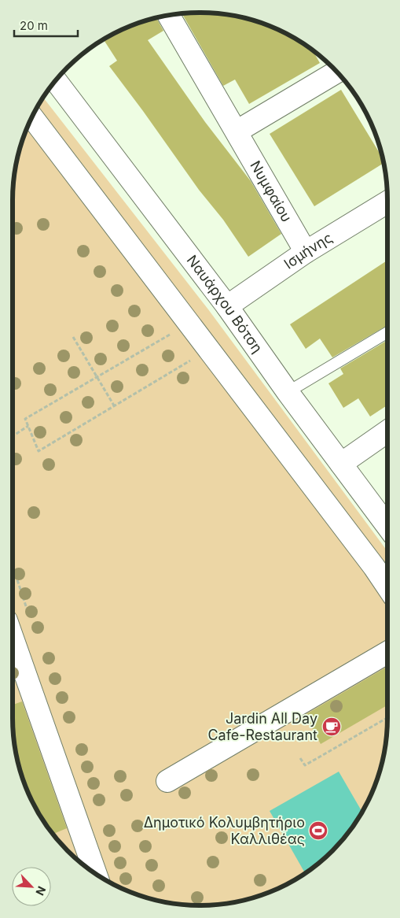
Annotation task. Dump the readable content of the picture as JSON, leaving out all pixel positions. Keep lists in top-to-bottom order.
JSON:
{
  "streets": {
    "street": ["Νυμφαίου", "Ισμήνης", "Ναυάρχου Βότση"]
  },
  "crossings": [
    ["Νυμφαίου", "Ισμήνης"],
    ["Ισμήνης", "Ναυάρχου Βότση"]
  ],
  "places": {
    "cafe": ["Jardin All Day Cafe-Restaurant"],
    "sports": ["Δημοτικό Κολυμβητήριο Καλλιθέας"]
  },
  "scale_bar": "20 m",
  "north": "bottom right"
}
